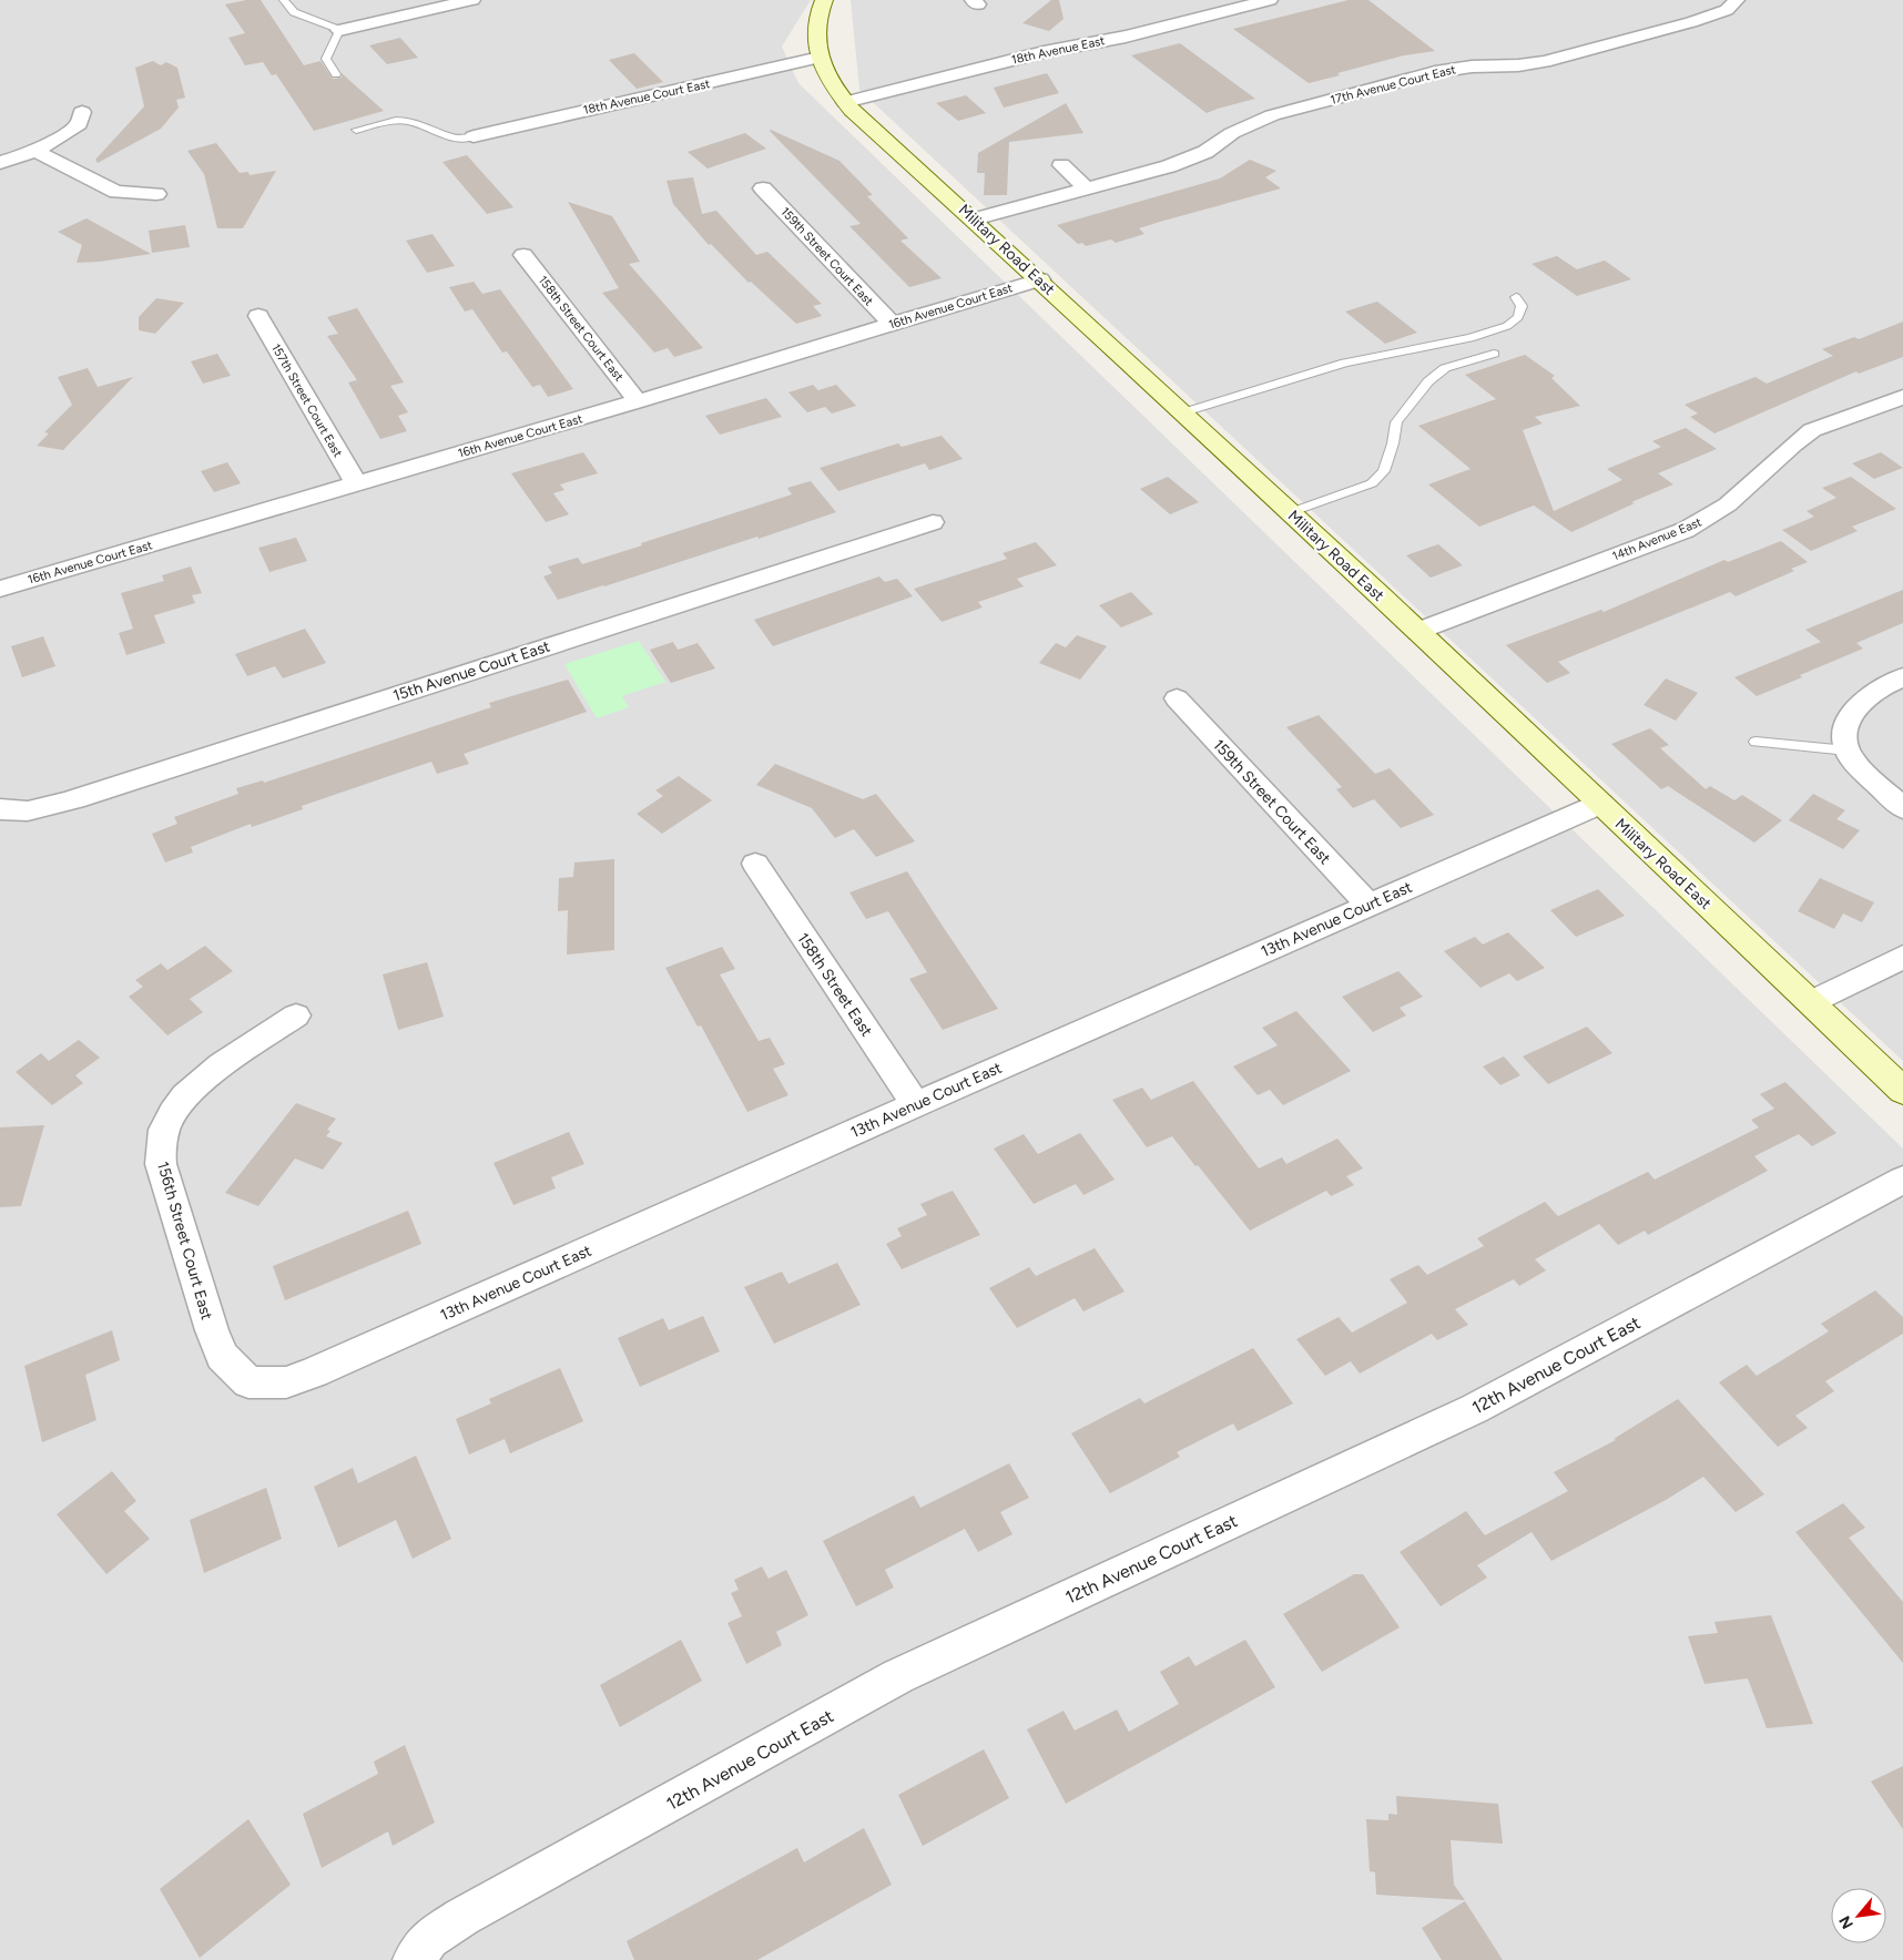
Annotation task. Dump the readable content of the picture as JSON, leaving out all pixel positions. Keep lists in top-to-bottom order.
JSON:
{
  "streets": {
    "street": [
      "18th Avenue East",
      "17th Avenue Court East",
      "18th Avenue Court East",
      "Military Road East",
      "159th Street Court East",
      "16th Avenue Court East",
      "158th Street Court East",
      "157th Street Court East",
      "14th Avenue East",
      "15th Avenue Court East",
      "13th Avenue Court East",
      "158th Street East",
      "156th Street Court East",
      "12th Avenue Court East"
    ]
  },
  "crossings": [
    ["18th Avenue East", "Military Road East"],
    ["17th Avenue Court East", "Military Road East"],
    ["18th Avenue Court East", "Military Road East"],
    ["Military Road East", "16th Avenue Court East"],
    ["Military Road East", "14th Avenue East"],
    ["Military Road East", "13th Avenue Court East"],
    ["159th Street Court East", "16th Avenue Court East"],
    ["159th Street Court East", "13th Avenue Court East"],
    ["16th Avenue Court East", "158th Street Court East"],
    ["16th Avenue Court East", "157th Street Court East"],
    ["13th Avenue Court East", "158th Street East"],
    ["13th Avenue Court East", "156th Street Court East"]
  ],
  "north": "bottom left"
}
